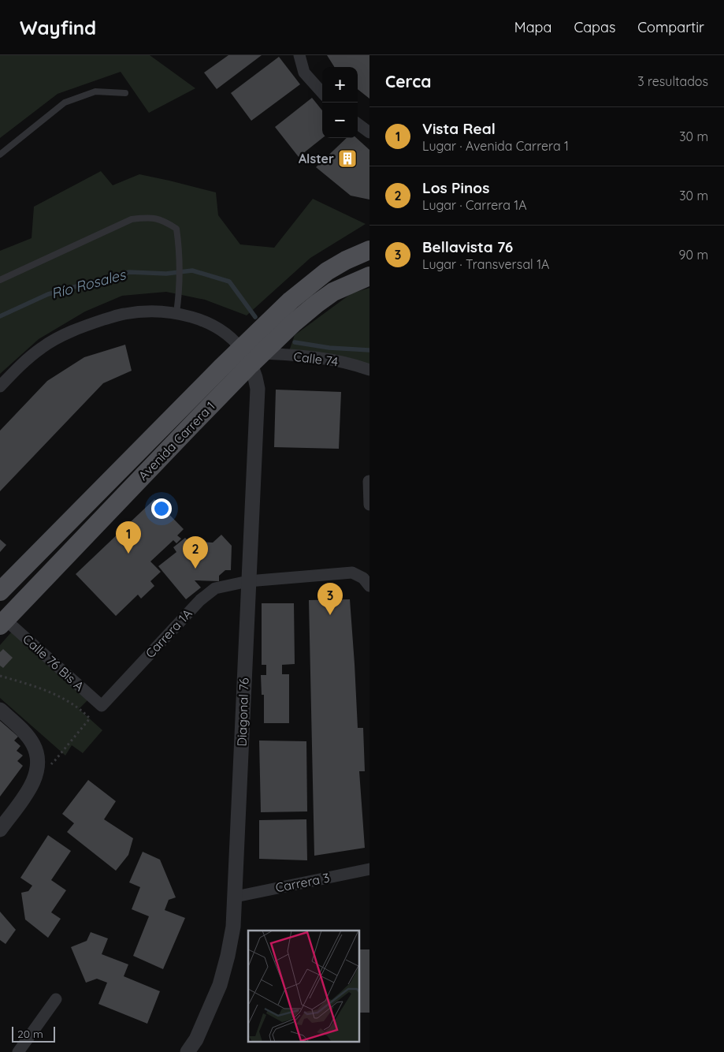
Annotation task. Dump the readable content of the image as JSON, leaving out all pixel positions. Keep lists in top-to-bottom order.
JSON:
{
  "streets": {
    "main road": ["Avenida Carrera 1"],
    "street": [
      "Calle 74",
      "Carrera 1A",
      "Calle 76 Bis A",
      "Diagonal 76",
      "Carrera 3"
    ]
  },
  "crossings": [
    ["Calle 74", "Avenida Carrera 1"],
    ["Calle 74", "Diagonal 76"],
    ["Avenida Carrera 1", "Calle 76 Bis A"],
    ["Avenida Carrera 1", "Diagonal 76"],
    ["Carrera 1A", "Calle 76 Bis A"],
    ["Carrera 1A", "Diagonal 76"],
    ["Diagonal 76", "Carrera 3"]
  ],
  "water": ["Río Rosales"],
  "places": {
    "building": ["Alster"]
  },
  "scale_bar": "20 m",
  "page": {
    "header": "Wayfind",
    "nav": ["Mapa", "Capas", "Compartir"],
    "heading": ["Cerca", "3 resultados"],
    "map_buttons": ["+", "−"],
    "list": [
      {
        "mark": "1",
        "name": "Vista Real",
        "note": "Lugar · Avenida Carrera 1",
        "value": "30 m"
      },
      {
        "mark": "2",
        "name": "Los Pinos",
        "note": "Lugar · Carrera 1A",
        "value": "30 m"
      },
      {
        "mark": "3",
        "name": "Bellavista 76",
        "note": "Lugar · Transversal 1A",
        "value": "90 m"
      }
    ],
    "pins": ["1", "2", "3"],
    "scale": "20 m"
  }
}
